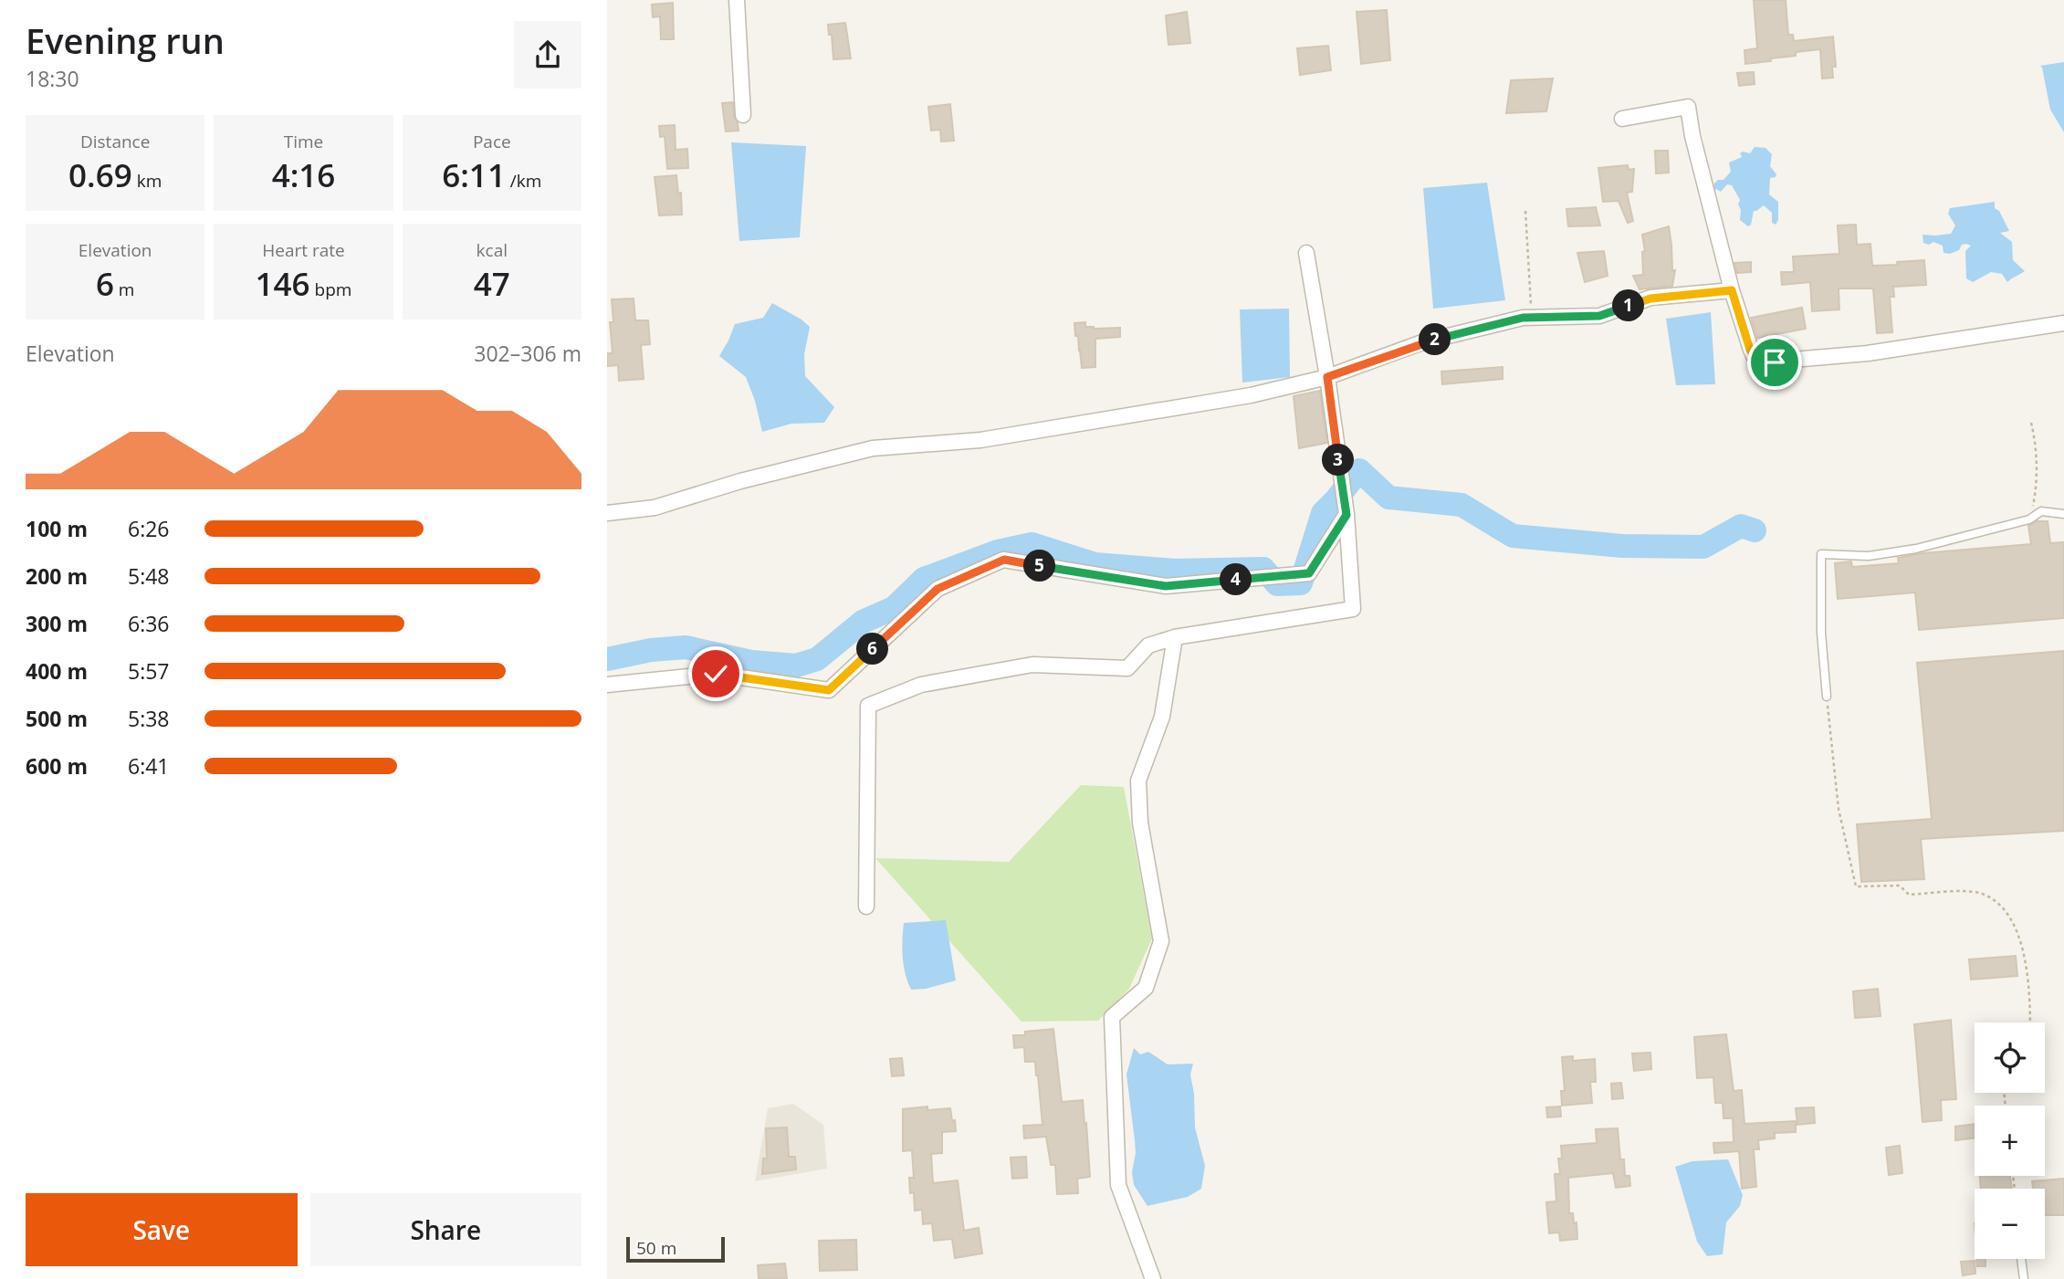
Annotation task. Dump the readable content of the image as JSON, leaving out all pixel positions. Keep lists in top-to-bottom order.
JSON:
{
  "scale_bar": "50 m",
  "page": {
    "heading": ["Evening run", "18:30"],
    "stats": [
      ["Distance", "0.69 km"],
      ["Time", "4:16"],
      ["Pace", "6:11 /km"],
      ["Elevation", "6 m"],
      ["Heart rate", "146 bpm"],
      ["kcal", "47"]
    ],
    "pins": [
      "1",
      "2",
      "3",
      "5",
      "4",
      "6"
    ],
    "chart": ["Elevation", "302–306 m"],
    "list": [
      {
        "name": "100 m",
        "note": "6:26"
      },
      {
        "name": "200 m",
        "note": "5:48"
      },
      {
        "name": "300 m",
        "note": "6:36"
      },
      {
        "name": "400 m",
        "note": "5:57"
      },
      {
        "name": "500 m",
        "note": "5:38"
      },
      {
        "name": "600 m",
        "note": "6:41"
      }
    ],
    "map_buttons": ["+", "−"],
    "buttons": ["Save", "Share"],
    "scale": "50 m"
  }
}
